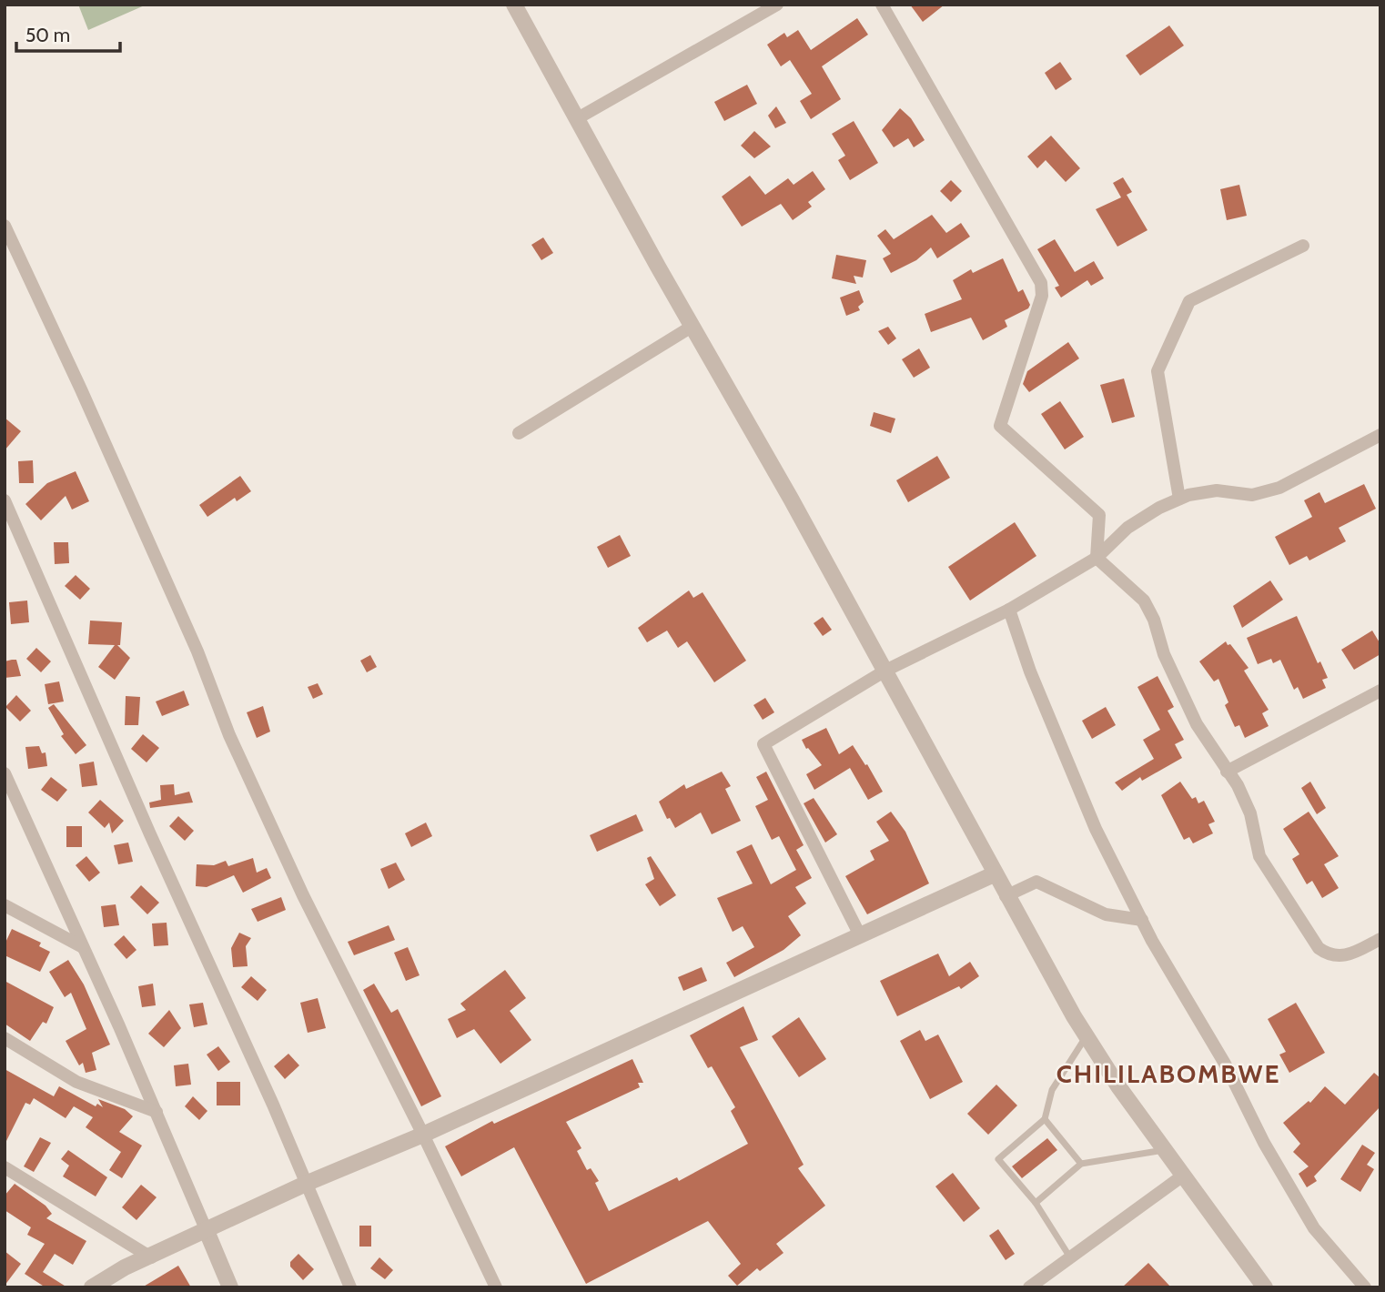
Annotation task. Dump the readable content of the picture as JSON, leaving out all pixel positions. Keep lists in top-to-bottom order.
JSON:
{
  "districts": ["CHILILABOMBWE"],
  "scale_bar": "50 m"
}
